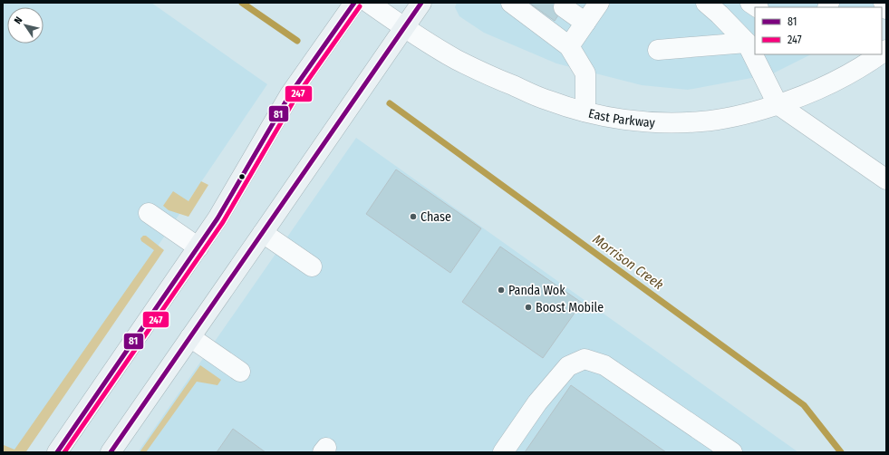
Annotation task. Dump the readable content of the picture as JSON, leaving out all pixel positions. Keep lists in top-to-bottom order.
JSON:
{
  "streets": {
    "street": ["East Parkway"]
  },
  "water": ["Morrison Creek"],
  "places": ["Chase", "Panda Wok", "Boost Mobile"],
  "lines": ["transit line 81", "transit line 247"],
  "legend": ["81", "247"],
  "north": "top left"
}
